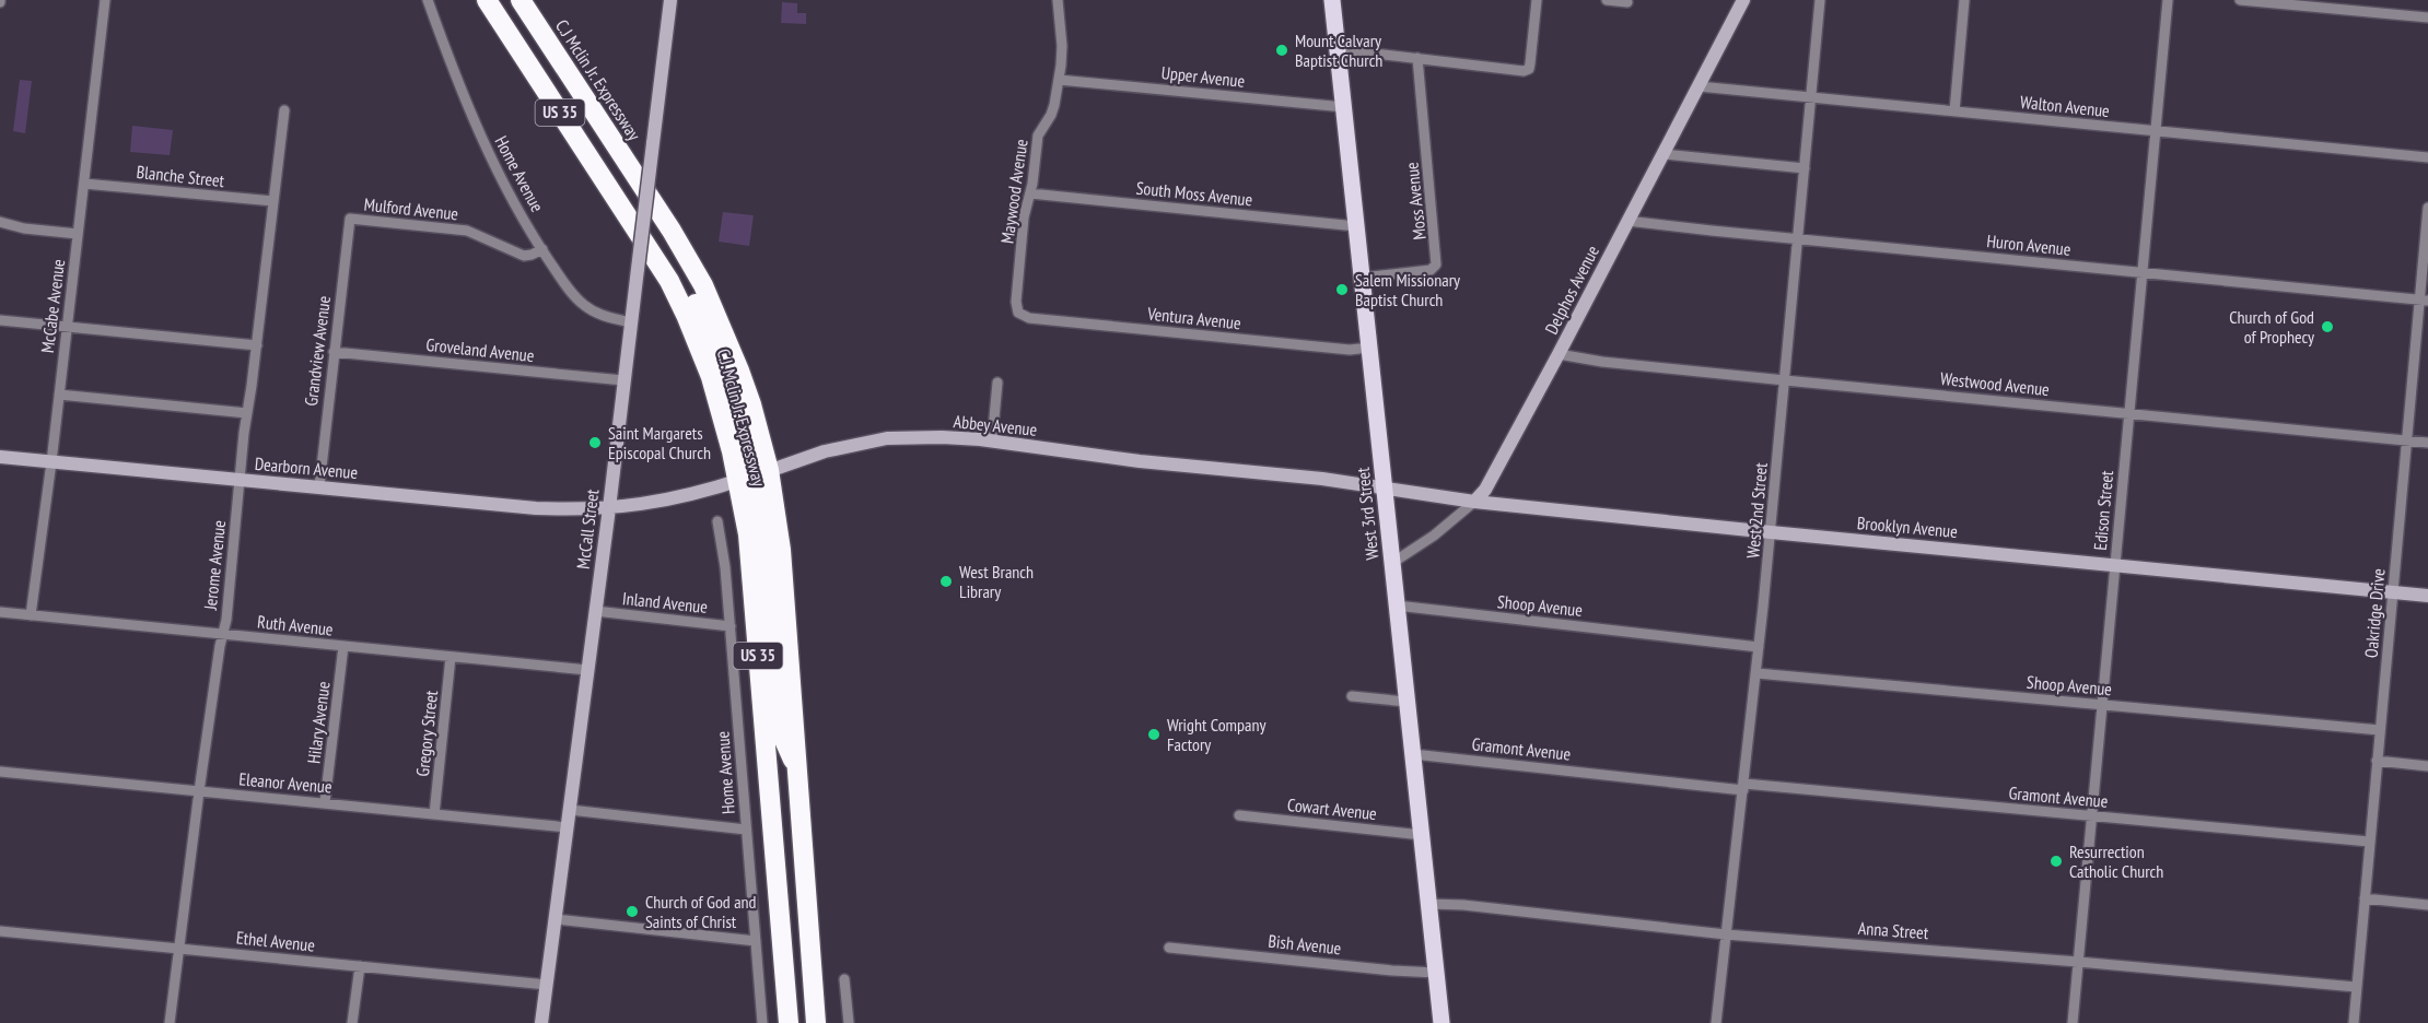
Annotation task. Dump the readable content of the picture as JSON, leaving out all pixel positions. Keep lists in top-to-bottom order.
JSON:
{
  "streets": {
    "highway": ["C.J Mclin Jr. Expressway", "US 35", "C.J. Mclin Jr. Expressway"],
    "main road": ["West 3rd Street"],
    "street": [
      "Upper Avenue",
      "Walton Avenue",
      "Home Avenue",
      "Blanche Street",
      "Maywood Avenue",
      "South Moss Avenue",
      "Moss Avenue",
      "Mulford Avenue",
      "Huron Avenue",
      "Delphos Avenue",
      "McCabe Avenue",
      "Ventura Avenue",
      "Groveland Avenue",
      "Grandview Avenue",
      "Westwood Avenue",
      "Abbey Avenue",
      "Dearborn Avenue",
      "West 2nd Street",
      "Edison Street",
      "Brooklyn Avenue",
      "McCall Street",
      "Jerome Avenue",
      "Inland Avenue",
      "Shoop Avenue",
      "Oakridge Drive",
      "Ruth Avenue",
      "Hilary Avenue",
      "Gregory Street",
      "Gramont Avenue",
      "Eleanor Avenue",
      "Cowart Avenue",
      "Anna Street",
      "Ethel Avenue",
      "Bish Avenue"
    ]
  },
  "crossings": [
    ["Upper Avenue", "Maywood Avenue"],
    ["Upper Avenue", "West 3rd Street"],
    ["C.J Mclin Jr. Expressway", "C.J. Mclin Jr. Expressway"],
    ["Walton Avenue", "Delphos Avenue"],
    ["Walton Avenue", "West 2nd Street"],
    ["Walton Avenue", "Edison Street"],
    ["US 35", "C.J. Mclin Jr. Expressway"],
    ["US 35", "Abbey Avenue"],
    ["Home Avenue", "Mulford Avenue"],
    ["Home Avenue", "McCall Street"],
    ["Home Avenue", "Inland Avenue"],
    ["Blanche Street", "McCabe Avenue"],
    ["Blanche Street", "Jerome Avenue"],
    ["Maywood Avenue", "South Moss Avenue"],
    ["Maywood Avenue", "Ventura Avenue"],
    ["South Moss Avenue", "West 3rd Street"],
    ["Moss Avenue", "West 3rd Street"],
    ["Mulford Avenue", "Grandview Avenue"],
    ["Huron Avenue", "Delphos Avenue"],
    ["Huron Avenue", "West 2nd Street"],
    ["Huron Avenue", "Edison Street"],
    ["Huron Avenue", "Oakridge Drive"],
    ["Delphos Avenue", "Westwood Avenue"],
    ["Delphos Avenue", "West 3rd Street"],
    ["Delphos Avenue", "Brooklyn Avenue"],
    ["McCabe Avenue", "Dearborn Avenue"],
    ["McCabe Avenue", "Ruth Avenue"],
    ["Ventura Avenue", "West 3rd Street"],
    ["Groveland Avenue", "Grandview Avenue"],
    ["Groveland Avenue", "McCall Street"],
    ["Grandview Avenue", "Dearborn Avenue"],
    ["Westwood Avenue", "West 2nd Street"],
    ["Westwood Avenue", "Edison Street"],
    ["Westwood Avenue", "Oakridge Drive"],
    ["C.J. Mclin Jr. Expressway", "Abbey Avenue"],
    ["Abbey Avenue", "Dearborn Avenue"],
    ["Abbey Avenue", "West 3rd Street"],
    ["Abbey Avenue", "Brooklyn Avenue"],
    ["Abbey Avenue", "McCall Street"],
    ["Dearborn Avenue", "McCall Street"],
    ["Dearborn Avenue", "Jerome Avenue"],
    ["West 2nd Street", "Brooklyn Avenue"],
    ["West 2nd Street", "Shoop Avenue"],
    ["West 2nd Street", "Gramont Avenue"],
    ["West 2nd Street", "Anna Street"],
    ["Edison Street", "Brooklyn Avenue"],
    ["Edison Street", "Shoop Avenue"],
    ["Edison Street", "Gramont Avenue"],
    ["Edison Street", "Anna Street"],
    ["West 3rd Street", "Brooklyn Avenue"],
    ["West 3rd Street", "Shoop Avenue"],
    ["West 3rd Street", "Gramont Avenue"],
    ["West 3rd Street", "Cowart Avenue"],
    ["West 3rd Street", "Anna Street"],
    ["West 3rd Street", "Bish Avenue"],
    ["Brooklyn Avenue", "Oakridge Drive"],
    ["McCall Street", "Inland Avenue"],
    ["McCall Street", "Ruth Avenue"],
    ["McCall Street", "Eleanor Avenue"],
    ["McCall Street", "Ethel Avenue"],
    ["Jerome Avenue", "Ruth Avenue"],
    ["Jerome Avenue", "Eleanor Avenue"],
    ["Jerome Avenue", "Ethel Avenue"],
    ["Shoop Avenue", "Oakridge Drive"],
    ["Oakridge Drive", "Gramont Avenue"],
    ["Oakridge Drive", "Anna Street"],
    ["Ruth Avenue", "Hilary Avenue"],
    ["Ruth Avenue", "Gregory Street"],
    ["Hilary Avenue", "Eleanor Avenue"],
    ["Gregory Street", "Eleanor Avenue"]
  ],
  "places": [
    "Mount Calvary Baptist Church",
    "Salem Missionary Baptist Church",
    "Church of God of Prophecy",
    "Saint Margarets Episcopal Church",
    "West Branch Library",
    "Wright Company Factory",
    "Resurrection Catholic Church",
    "Church of God and Saints of Christ"
  ]
}
